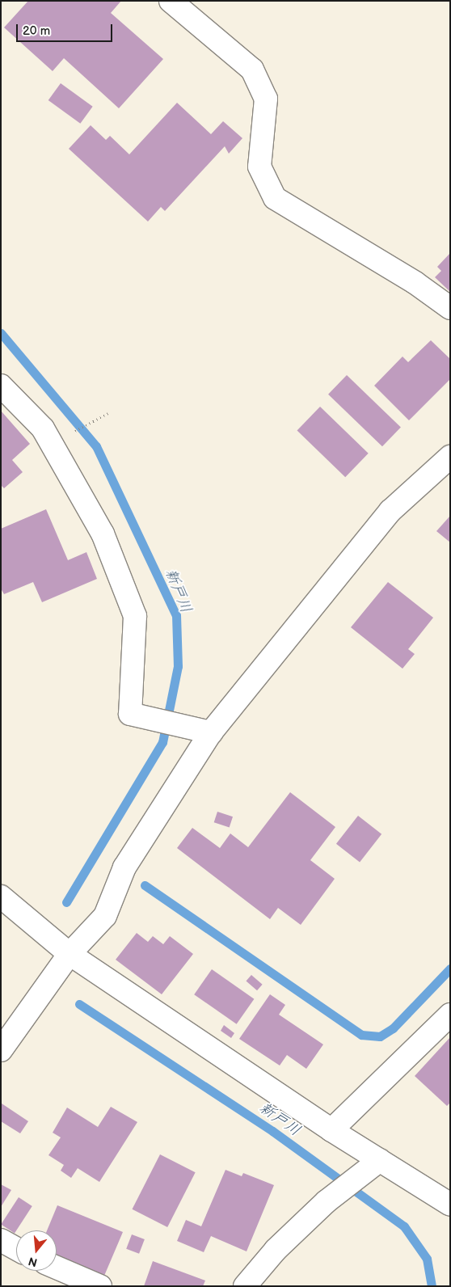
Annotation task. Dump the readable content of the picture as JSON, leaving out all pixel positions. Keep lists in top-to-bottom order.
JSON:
{
  "water": ["新戸川"],
  "scale_bar": "20 m",
  "north": "bottom"
}
